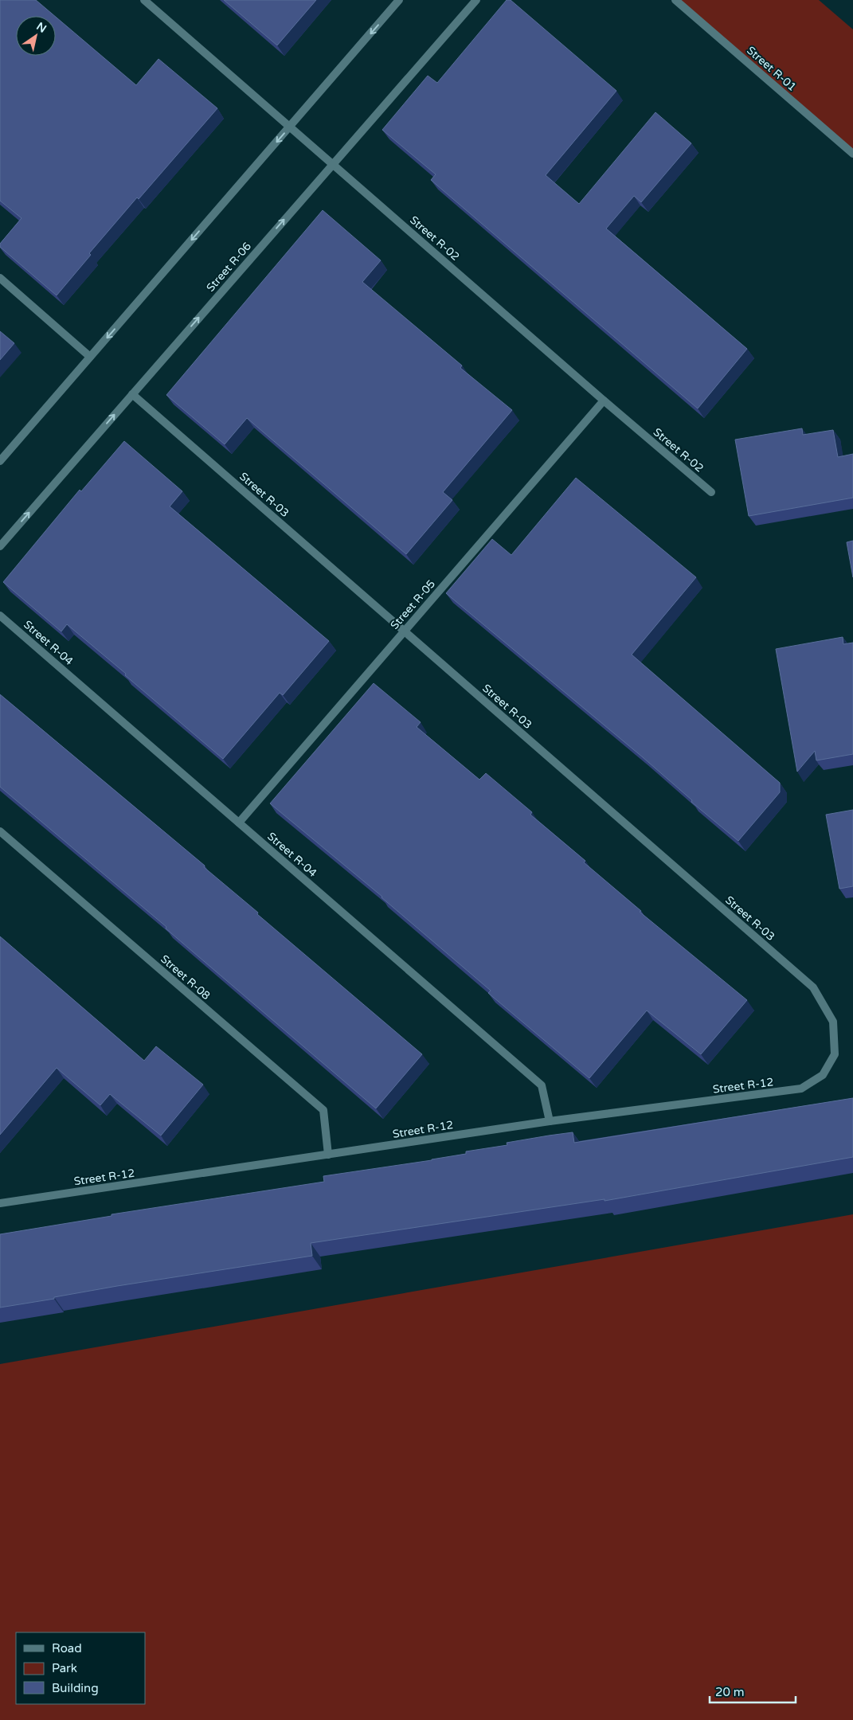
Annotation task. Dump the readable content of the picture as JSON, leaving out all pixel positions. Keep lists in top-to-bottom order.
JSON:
{
  "streets": {
    "street": [
      "Street R-01",
      "Street R-02",
      "Street R-06",
      "Street R-03",
      "Street R-05",
      "Street R-04",
      "Street R-08",
      "Street R-12"
    ]
  },
  "crossings": [
    ["Street R-02", "Street R-06"],
    ["Street R-02", "Street R-05"],
    ["Street R-06", "Street R-03"],
    ["Street R-03", "Street R-05"],
    ["Street R-03", "Street R-12"],
    ["Street R-05", "Street R-04"],
    ["Street R-04", "Street R-12"],
    ["Street R-08", "Street R-12"]
  ],
  "legend": ["Road", "Park", "Building"],
  "scale_bar": "20 m",
  "north": "top right"
}
